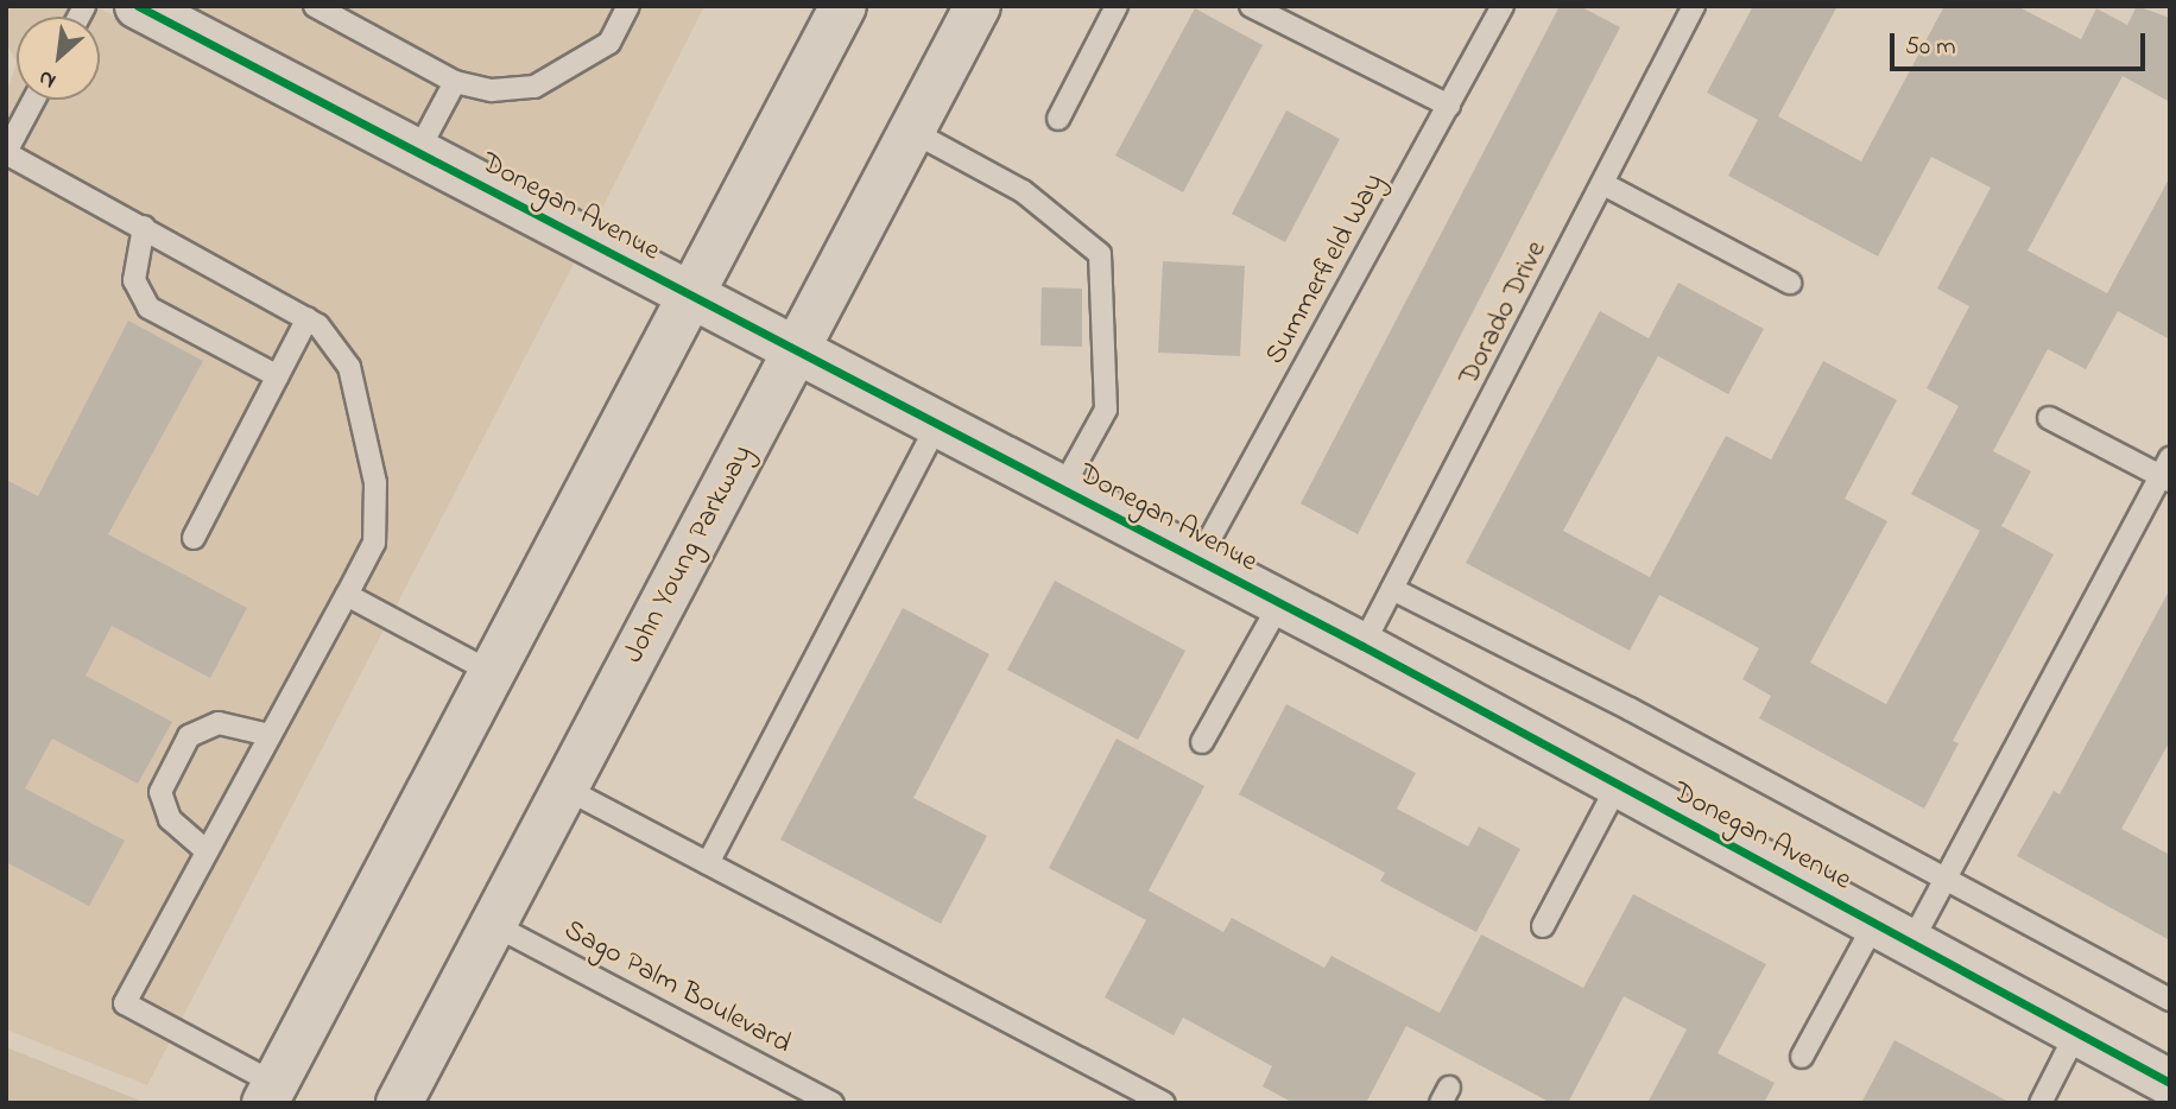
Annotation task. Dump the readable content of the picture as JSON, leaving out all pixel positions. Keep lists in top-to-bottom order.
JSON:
{
  "streets": {
    "main road": ["Donegan Avenue", "John Young Parkway"],
    "lane": ["Summerfield Way", "Dorado Drive", "Sago Palm Boulevard"]
  },
  "crossings": [
    ["Donegan Avenue", "Summerfield Way"],
    ["Donegan Avenue", "Dorado Drive"],
    ["Donegan Avenue", "John Young Parkway"],
    ["John Young Parkway", "Sago Palm Boulevard"]
  ],
  "scale_bar": "50 m",
  "north": "bottom left"
}
